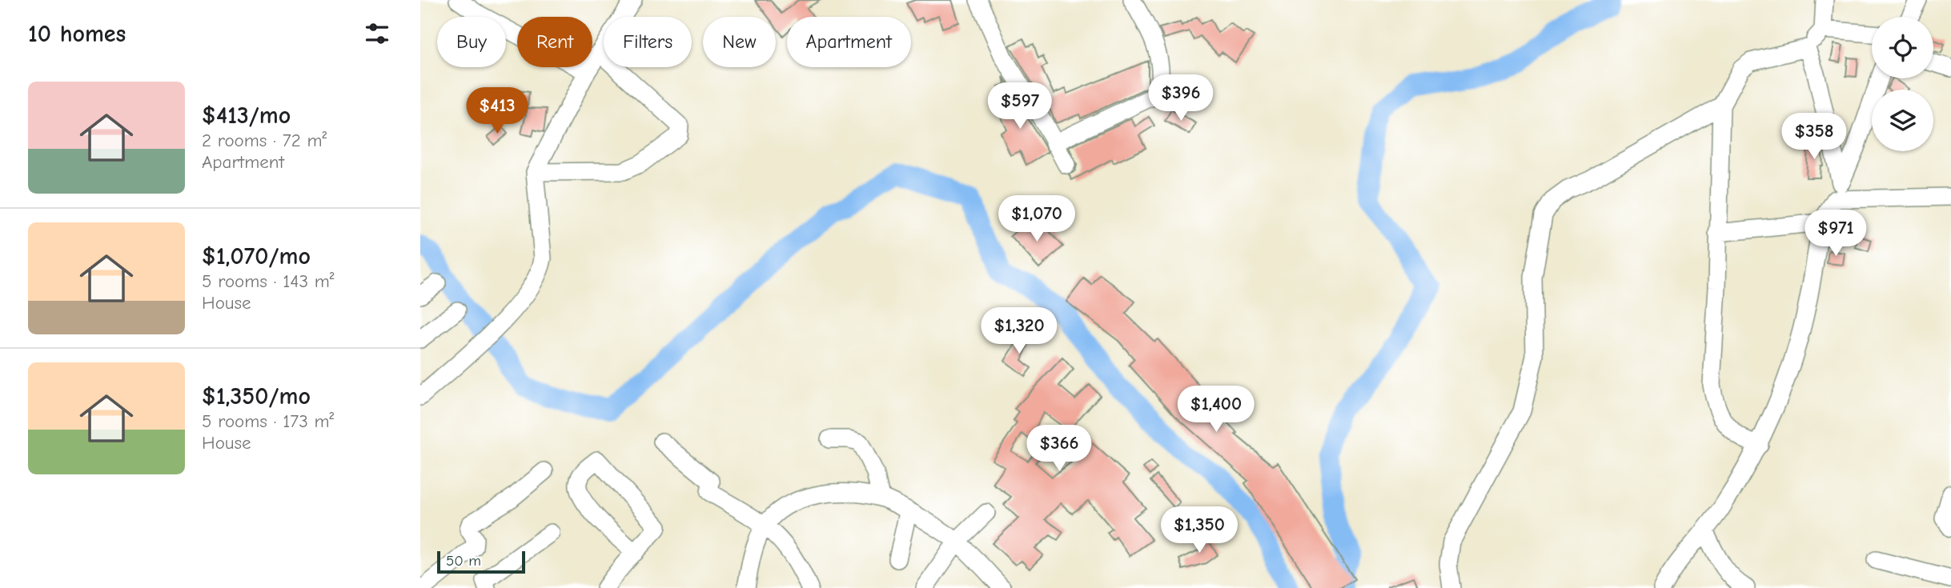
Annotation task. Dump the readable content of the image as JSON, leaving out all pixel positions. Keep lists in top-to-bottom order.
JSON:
{
  "scale_bar": "50 m",
  "page": {
    "heading": "10 homes",
    "chip": [
      "Buy",
      "Rent",
      "Filters",
      "New",
      "Apartment"
    ],
    "list": [
      {
        "name": "$413/mo",
        "note": "2 rooms · 72 m² · Apartment"
      },
      {
        "name": "$1,070/mo",
        "note": "5 rooms · 143 m² · House"
      },
      {
        "name": "$1,350/mo",
        "note": "5 rooms · 173 m² · House"
      }
    ],
    "price": [
      "$396",
      "$597",
      "$413",
      "$358",
      "$1,070",
      "$971",
      "$1,320",
      "$1,400",
      "$366",
      "$1,350"
    ],
    "scale": "50 m"
  }
}
